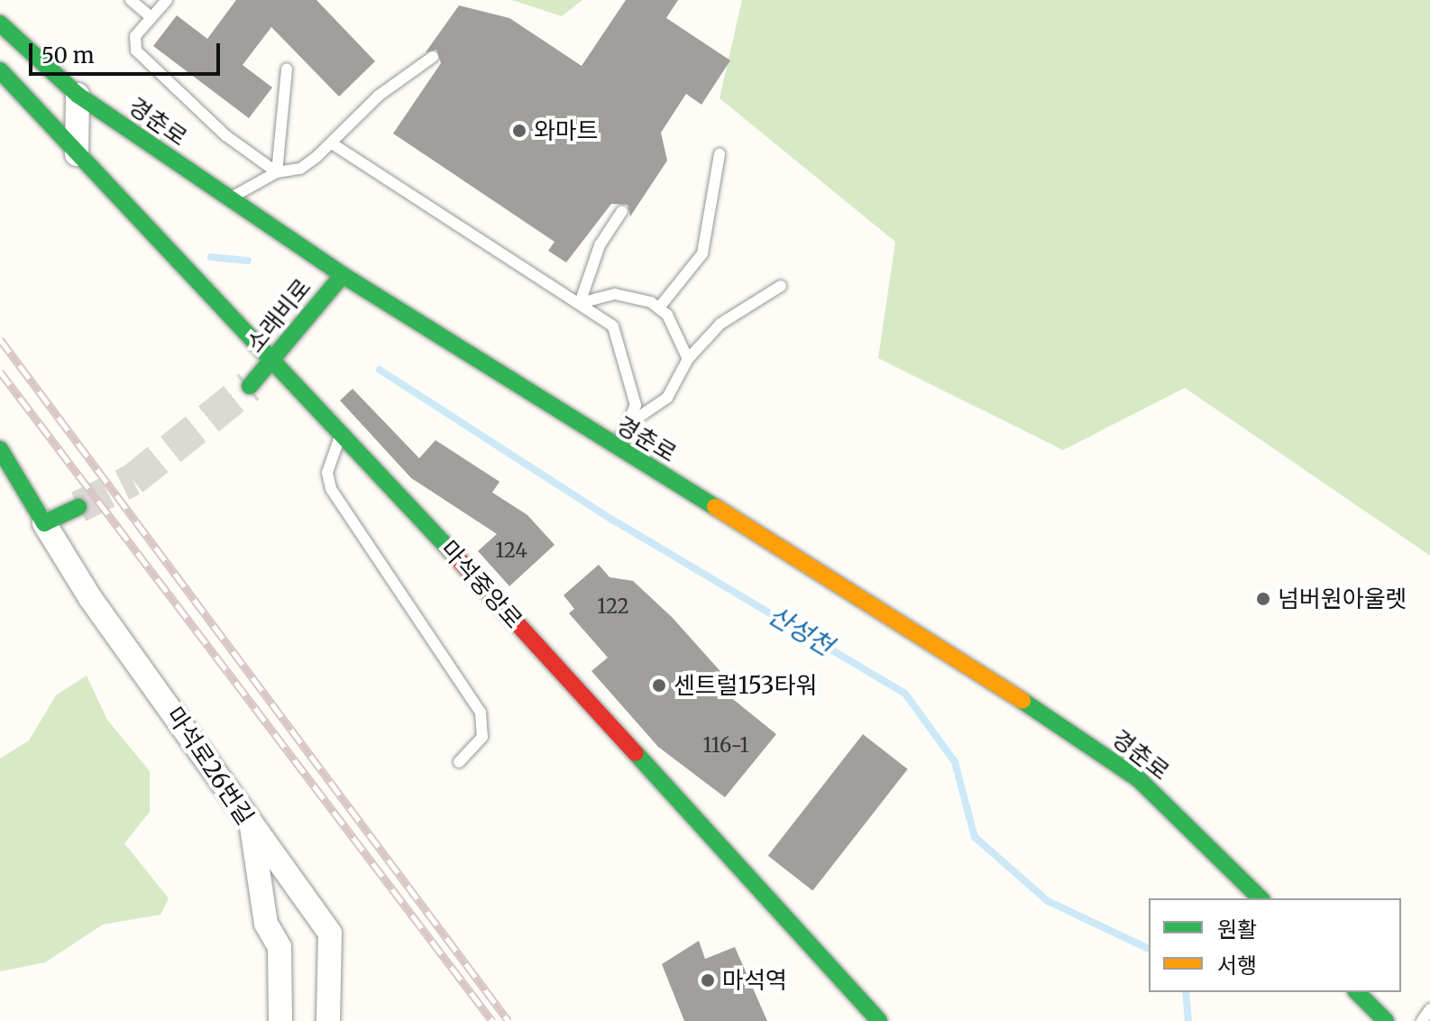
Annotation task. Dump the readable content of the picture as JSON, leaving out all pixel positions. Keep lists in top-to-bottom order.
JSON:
{
  "streets": {
    "street": [
      "경춘로",
      "소래비로",
      "마석중앙로",
      "마석로26번길"
    ]
  },
  "crossings": [
    ["경춘로", "소래비로"],
    ["소래비로", "마석중앙로"]
  ],
  "water": ["산성천"],
  "places": [
    "와마트",
    "넘버원아울렛",
    "센트럴153타워",
    "마석역"
  ],
  "house_numbers": ["124", "122", "116-1"],
  "legend": ["원활", "서행"],
  "scale_bar": "50 m"
}
